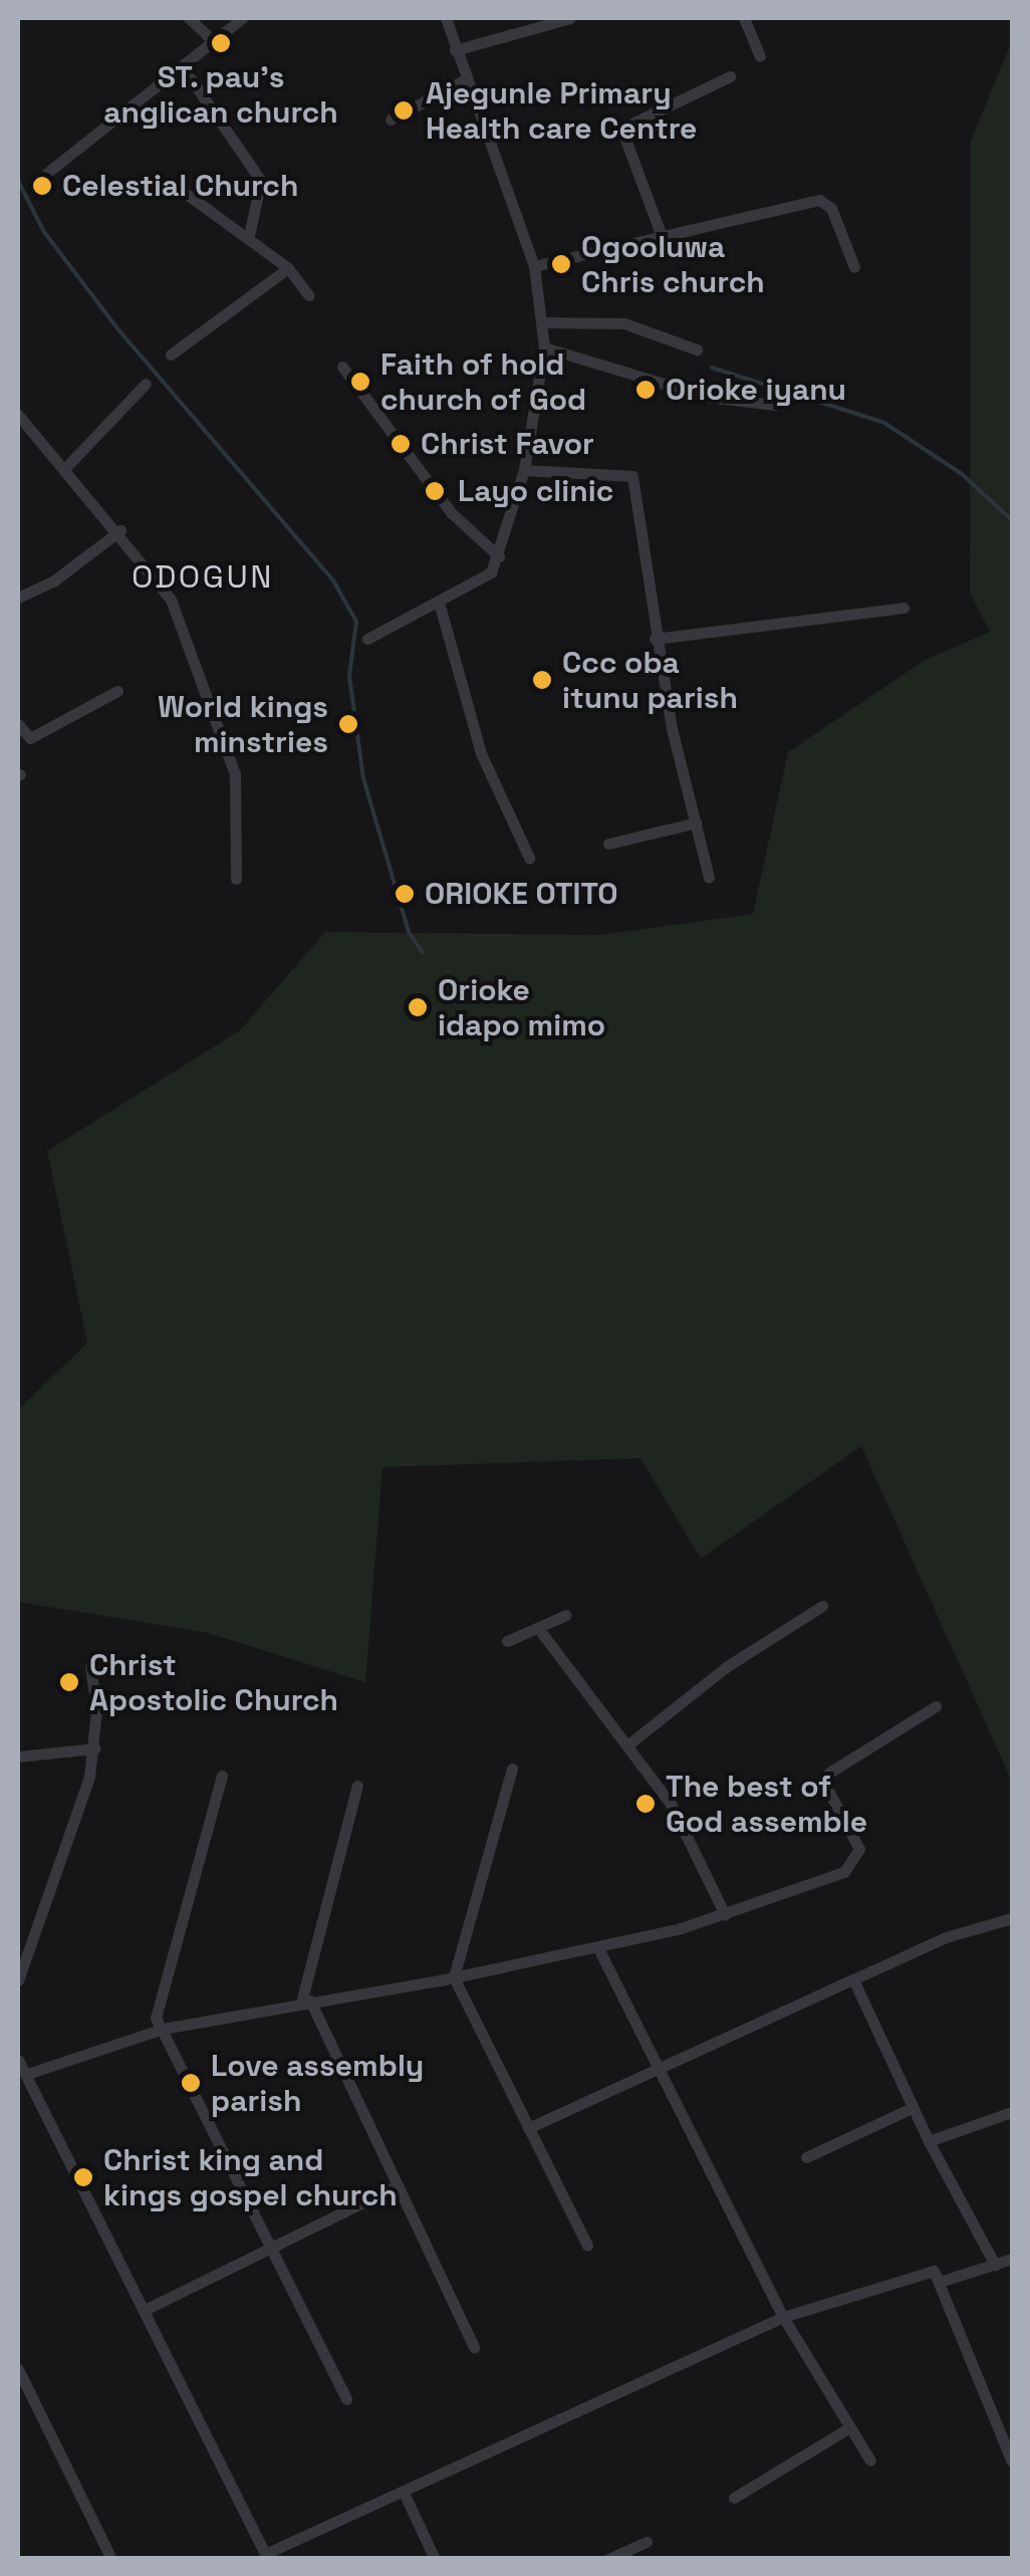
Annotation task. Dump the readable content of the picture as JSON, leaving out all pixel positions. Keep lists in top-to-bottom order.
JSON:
{
  "districts": ["ODOGUN"],
  "places": [
    "ST. pau's anglican church",
    "Ajegunle Primary Health care Centre",
    "Celestial Church",
    "Ogooluwa Chris church",
    "Faith of hold church of God",
    "Orioke iyanu",
    "Christ Favor",
    "Layo clinic",
    "Ccc oba itunu parish",
    "World kings minstries",
    "ORIOKE OTITO",
    "Orioke idapo mimo",
    "Christ Apostolic Church",
    "The best of God assemble",
    "Love assembly parish",
    "Christ king and kings gospel church"
  ]
}
